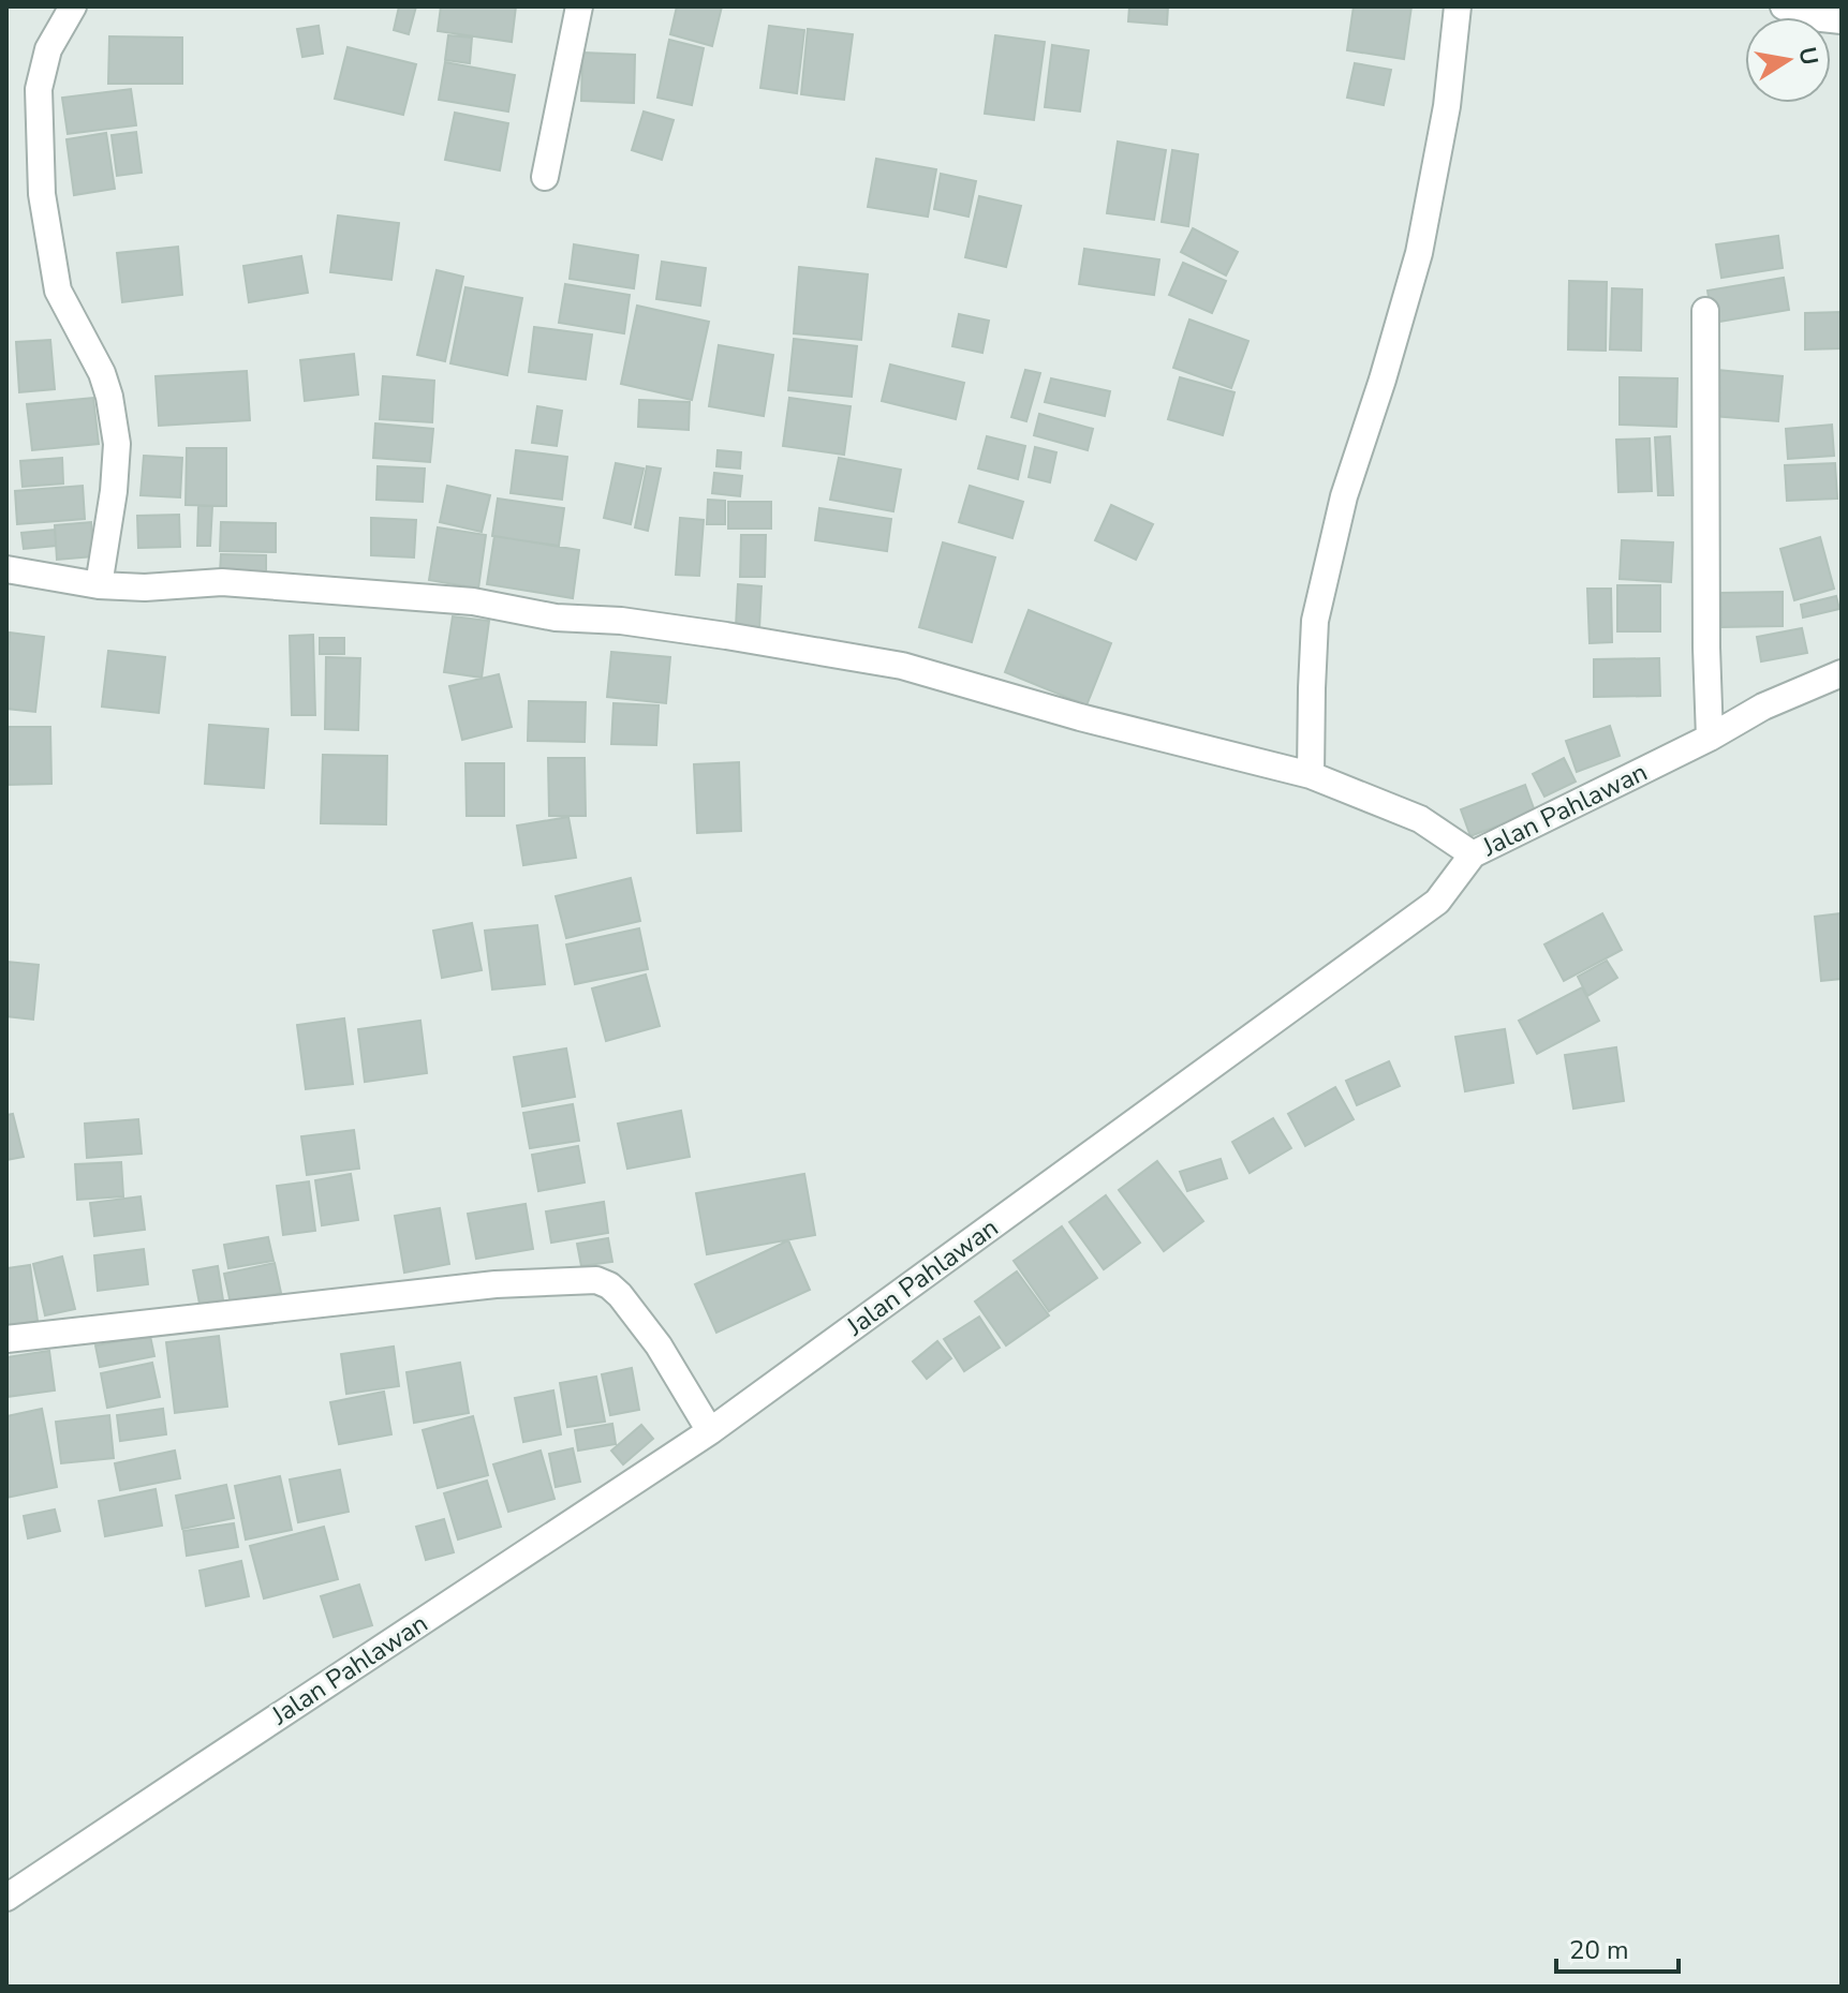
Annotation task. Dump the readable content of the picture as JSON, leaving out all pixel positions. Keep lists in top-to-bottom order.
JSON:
{
  "streets": {
    "street": ["Jalan Pahlawan"]
  },
  "scale_bar": "20 m",
  "north": "right"
}
